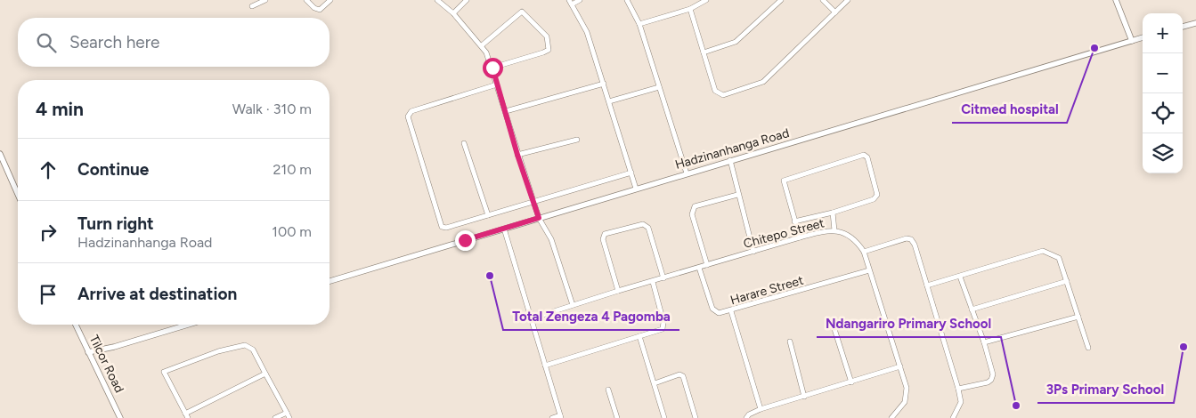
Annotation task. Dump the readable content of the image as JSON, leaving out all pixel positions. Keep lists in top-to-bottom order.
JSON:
{
  "streets": {
    "street": [
      "Hadzinanhanga Road",
      "Chitepo Street",
      "Harare Street",
      "Tilcor Road"
    ]
  },
  "crossings": [
    ["Chitepo Street", "Harare Street"]
  ],
  "places": [
    "Citmed hospital",
    "Total Zengeza 4 Pagomba",
    "3Ps Primary School",
    "Ndangariro Primary School"
  ],
  "page": {
    "map_buttons": ["+", "−"],
    "search": "Search here",
    "heading": ["4 min", "Walk · 310 m"],
    "list": [
      ["Continue", "210 m"],
      ["Turn right", "Hadzinanhanga Road", "100 m"],
      "Arrive at destination"
    ]
  }
}
